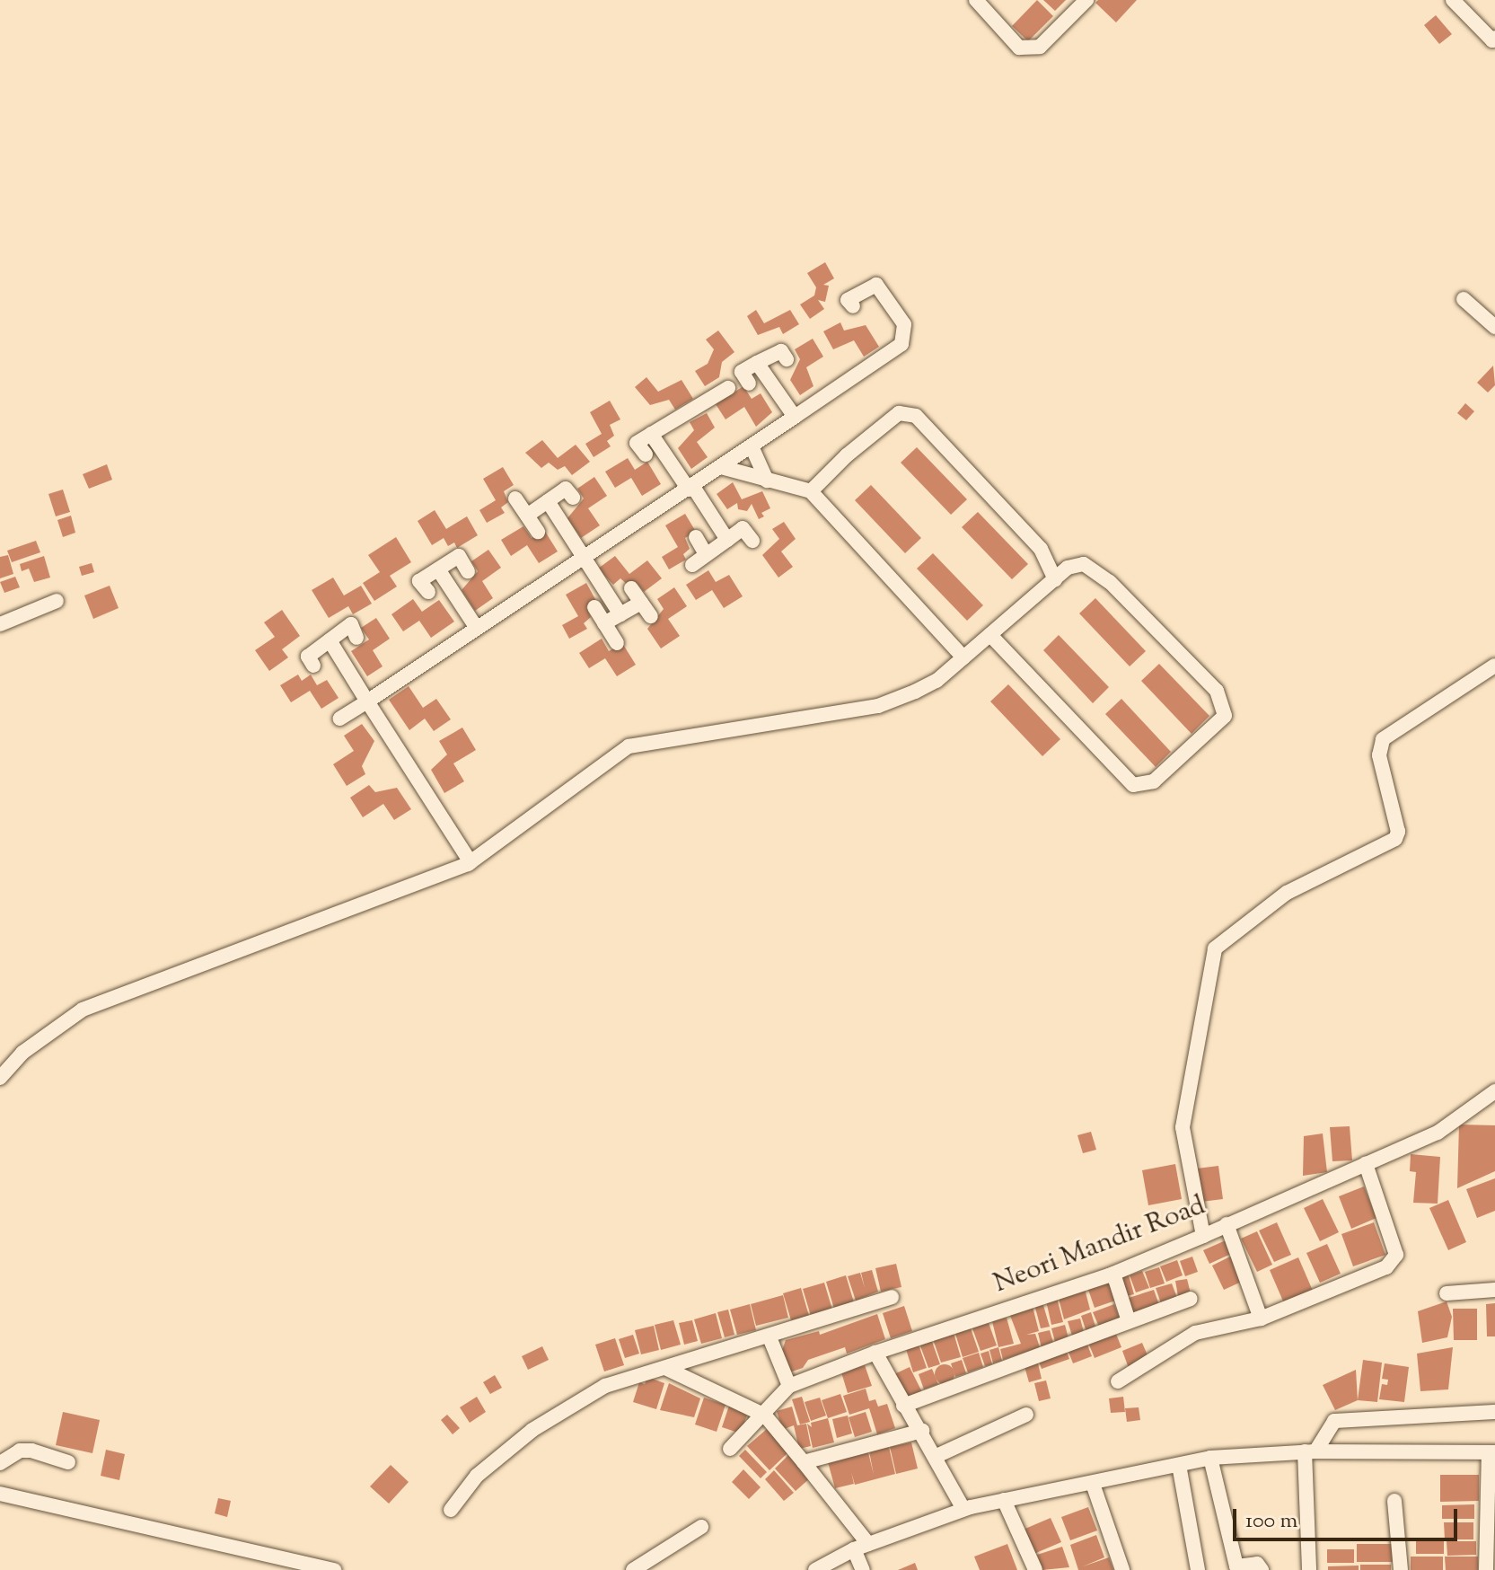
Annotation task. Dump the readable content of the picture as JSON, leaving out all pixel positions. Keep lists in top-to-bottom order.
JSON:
{
  "streets": {
    "street": ["Neori Mandir Road"]
  },
  "scale_bar": "100 m"
}
